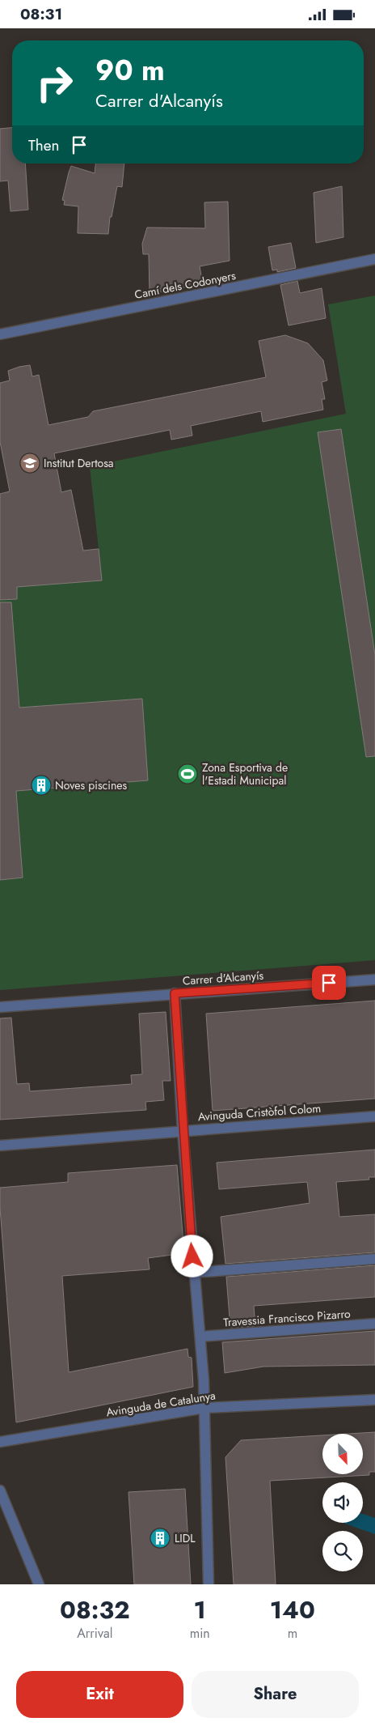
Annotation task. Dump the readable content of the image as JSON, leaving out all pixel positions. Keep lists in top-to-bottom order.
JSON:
{
  "streets": {
    "street": [
      "Camí dels Codonyers",
      "Carrer d'Alcanyís",
      "Avinguda Cristòfol Colom",
      "Travessia Francisco Pizarro",
      "Avinguda de Catalunya"
    ]
  },
  "places": {
    "school or university": ["Institut Dertosa"],
    "sports": ["Zona Esportiva de l'Estadi Municipal"],
    "building": ["Noves piscines", "LIDL"]
  },
  "north": "bottom right",
  "page": {
    "status": "08:31",
    "turn": ["90 m", "Carrer d'Alcanyís"],
    "then": "Then",
    "eta": [
      "08:32",
      "Arrival",
      "1",
      "min",
      "140",
      "m"
    ],
    "buttons": ["Exit", "Share"]
  }
}
